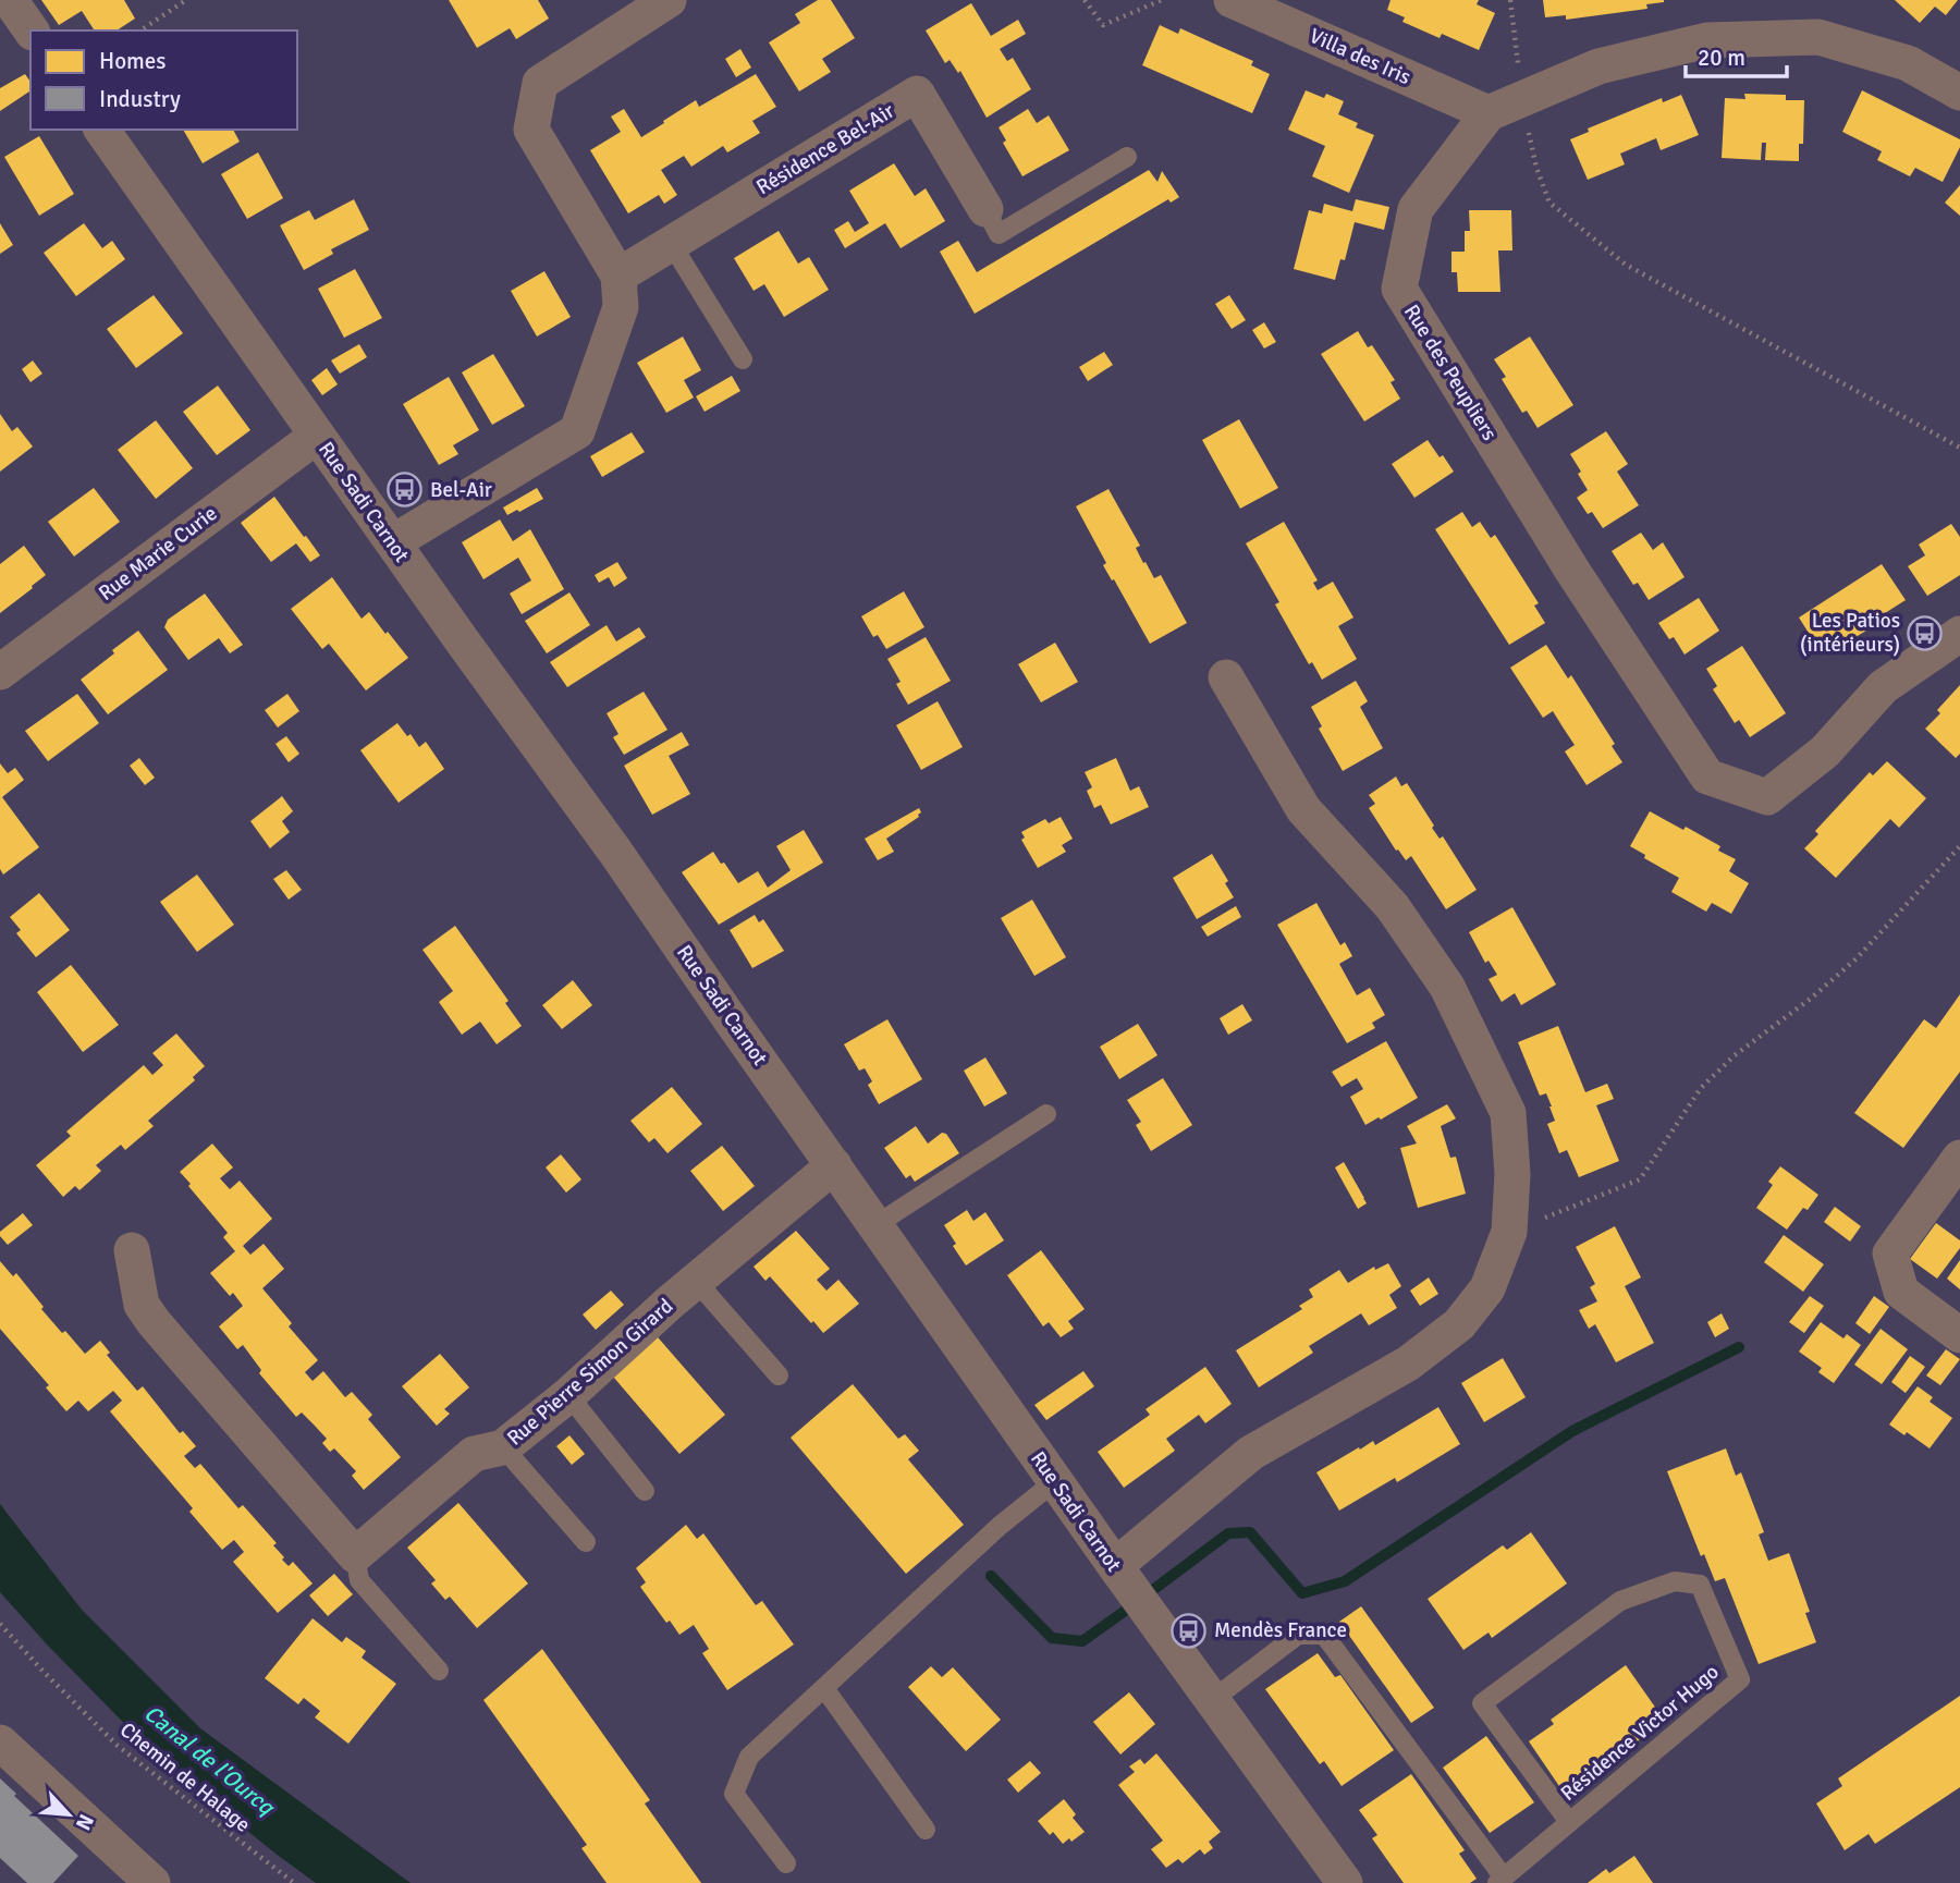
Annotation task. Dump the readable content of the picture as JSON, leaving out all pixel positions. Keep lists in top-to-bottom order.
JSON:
{
  "streets": {
    "street": [
      "Villa des Iris",
      "Résidence Bel-Air",
      "Rue des Peupliers",
      "Rue Sadi Carnot",
      "Rue Marie Curie",
      "Rue Pierre Simon Girard"
    ],
    "lane": ["Résidence Victor Hugo"],
    "path": ["Chemin de Halage"]
  },
  "crossings": [
    ["Villa des Iris", "Rue des Peupliers"],
    ["Rue Sadi Carnot", "Rue Marie Curie"],
    ["Rue Sadi Carnot", "Rue Pierre Simon Girard"],
    ["Rue Sadi Carnot", "Résidence Victor Hugo"]
  ],
  "water": ["Canal de l'Ourcq"],
  "places": {
    "bus stop": ["Bel-Air", "Les Patios (intérieurs)", "Mendès France"]
  },
  "legend": ["Homes", "Industry"],
  "scale_bar": "20 m",
  "north": "bottom right"
}
